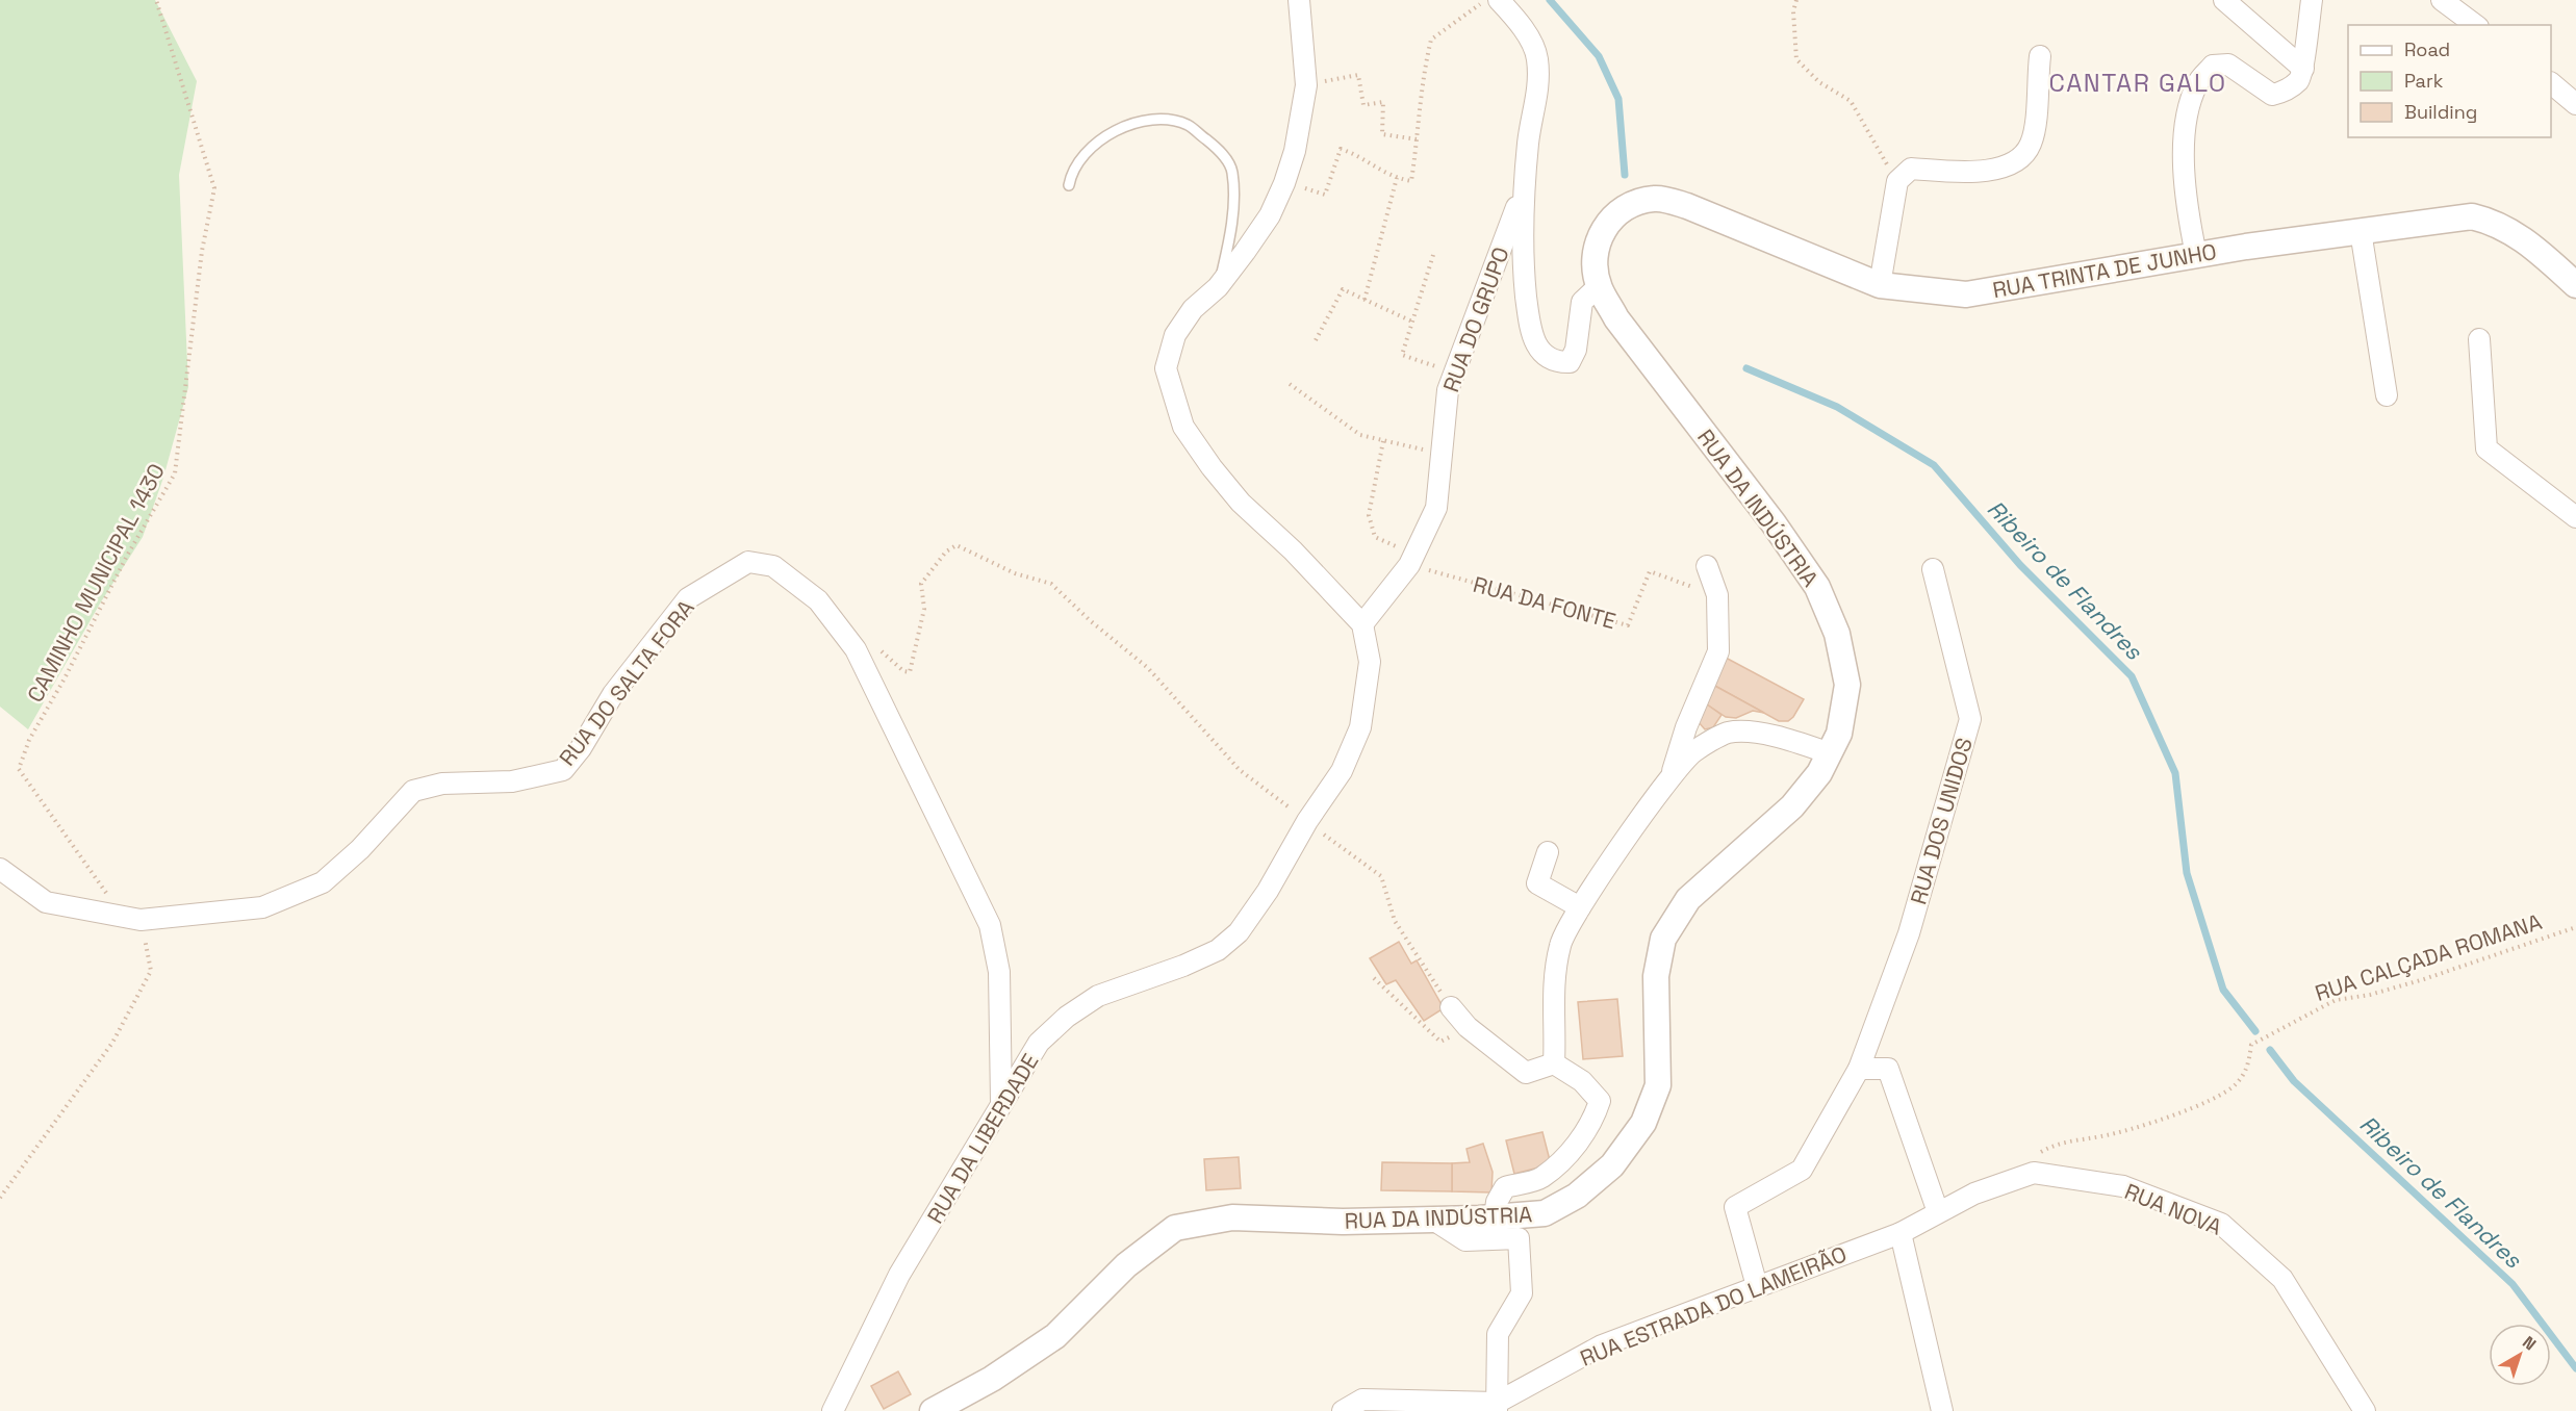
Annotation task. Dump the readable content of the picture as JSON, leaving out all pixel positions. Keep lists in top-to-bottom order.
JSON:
{
  "streets": {
    "street": [
      "RUA TRINTA DE JUNHO",
      "RUA DO GRUPO",
      "RUA DA INDÚSTRIA",
      "RUA DO SALTA FORA",
      "RUA DOS UNIDOS",
      "RUA DA LIBERDADE",
      "RUA NOVA",
      "RUA ESTRADA DO LAMEIRÃO"
    ],
    "path": ["CAMINHO MUNICIPAL 1430", "RUA DA FONTE", "RUA CALÇADA ROMANA"]
  },
  "crossings": [
    ["RUA TRINTA DE JUNHO", "RUA DA INDÚSTRIA"],
    ["RUA DO GRUPO", "RUA DA FONTE"],
    ["RUA DO GRUPO", "RUA DA LIBERDADE"],
    ["RUA DO SALTA FORA", "RUA DA LIBERDADE"],
    ["RUA DOS UNIDOS", "RUA ESTRADA DO LAMEIRÃO"],
    ["RUA CALÇADA ROMANA", "RUA NOVA"],
    ["RUA NOVA", "RUA ESTRADA DO LAMEIRÃO"]
  ],
  "districts": ["CANTAR GALO"],
  "water": ["Ribeiro de Flandres"],
  "legend": ["Road", "Park", "Building"],
  "north": "top right"
}
